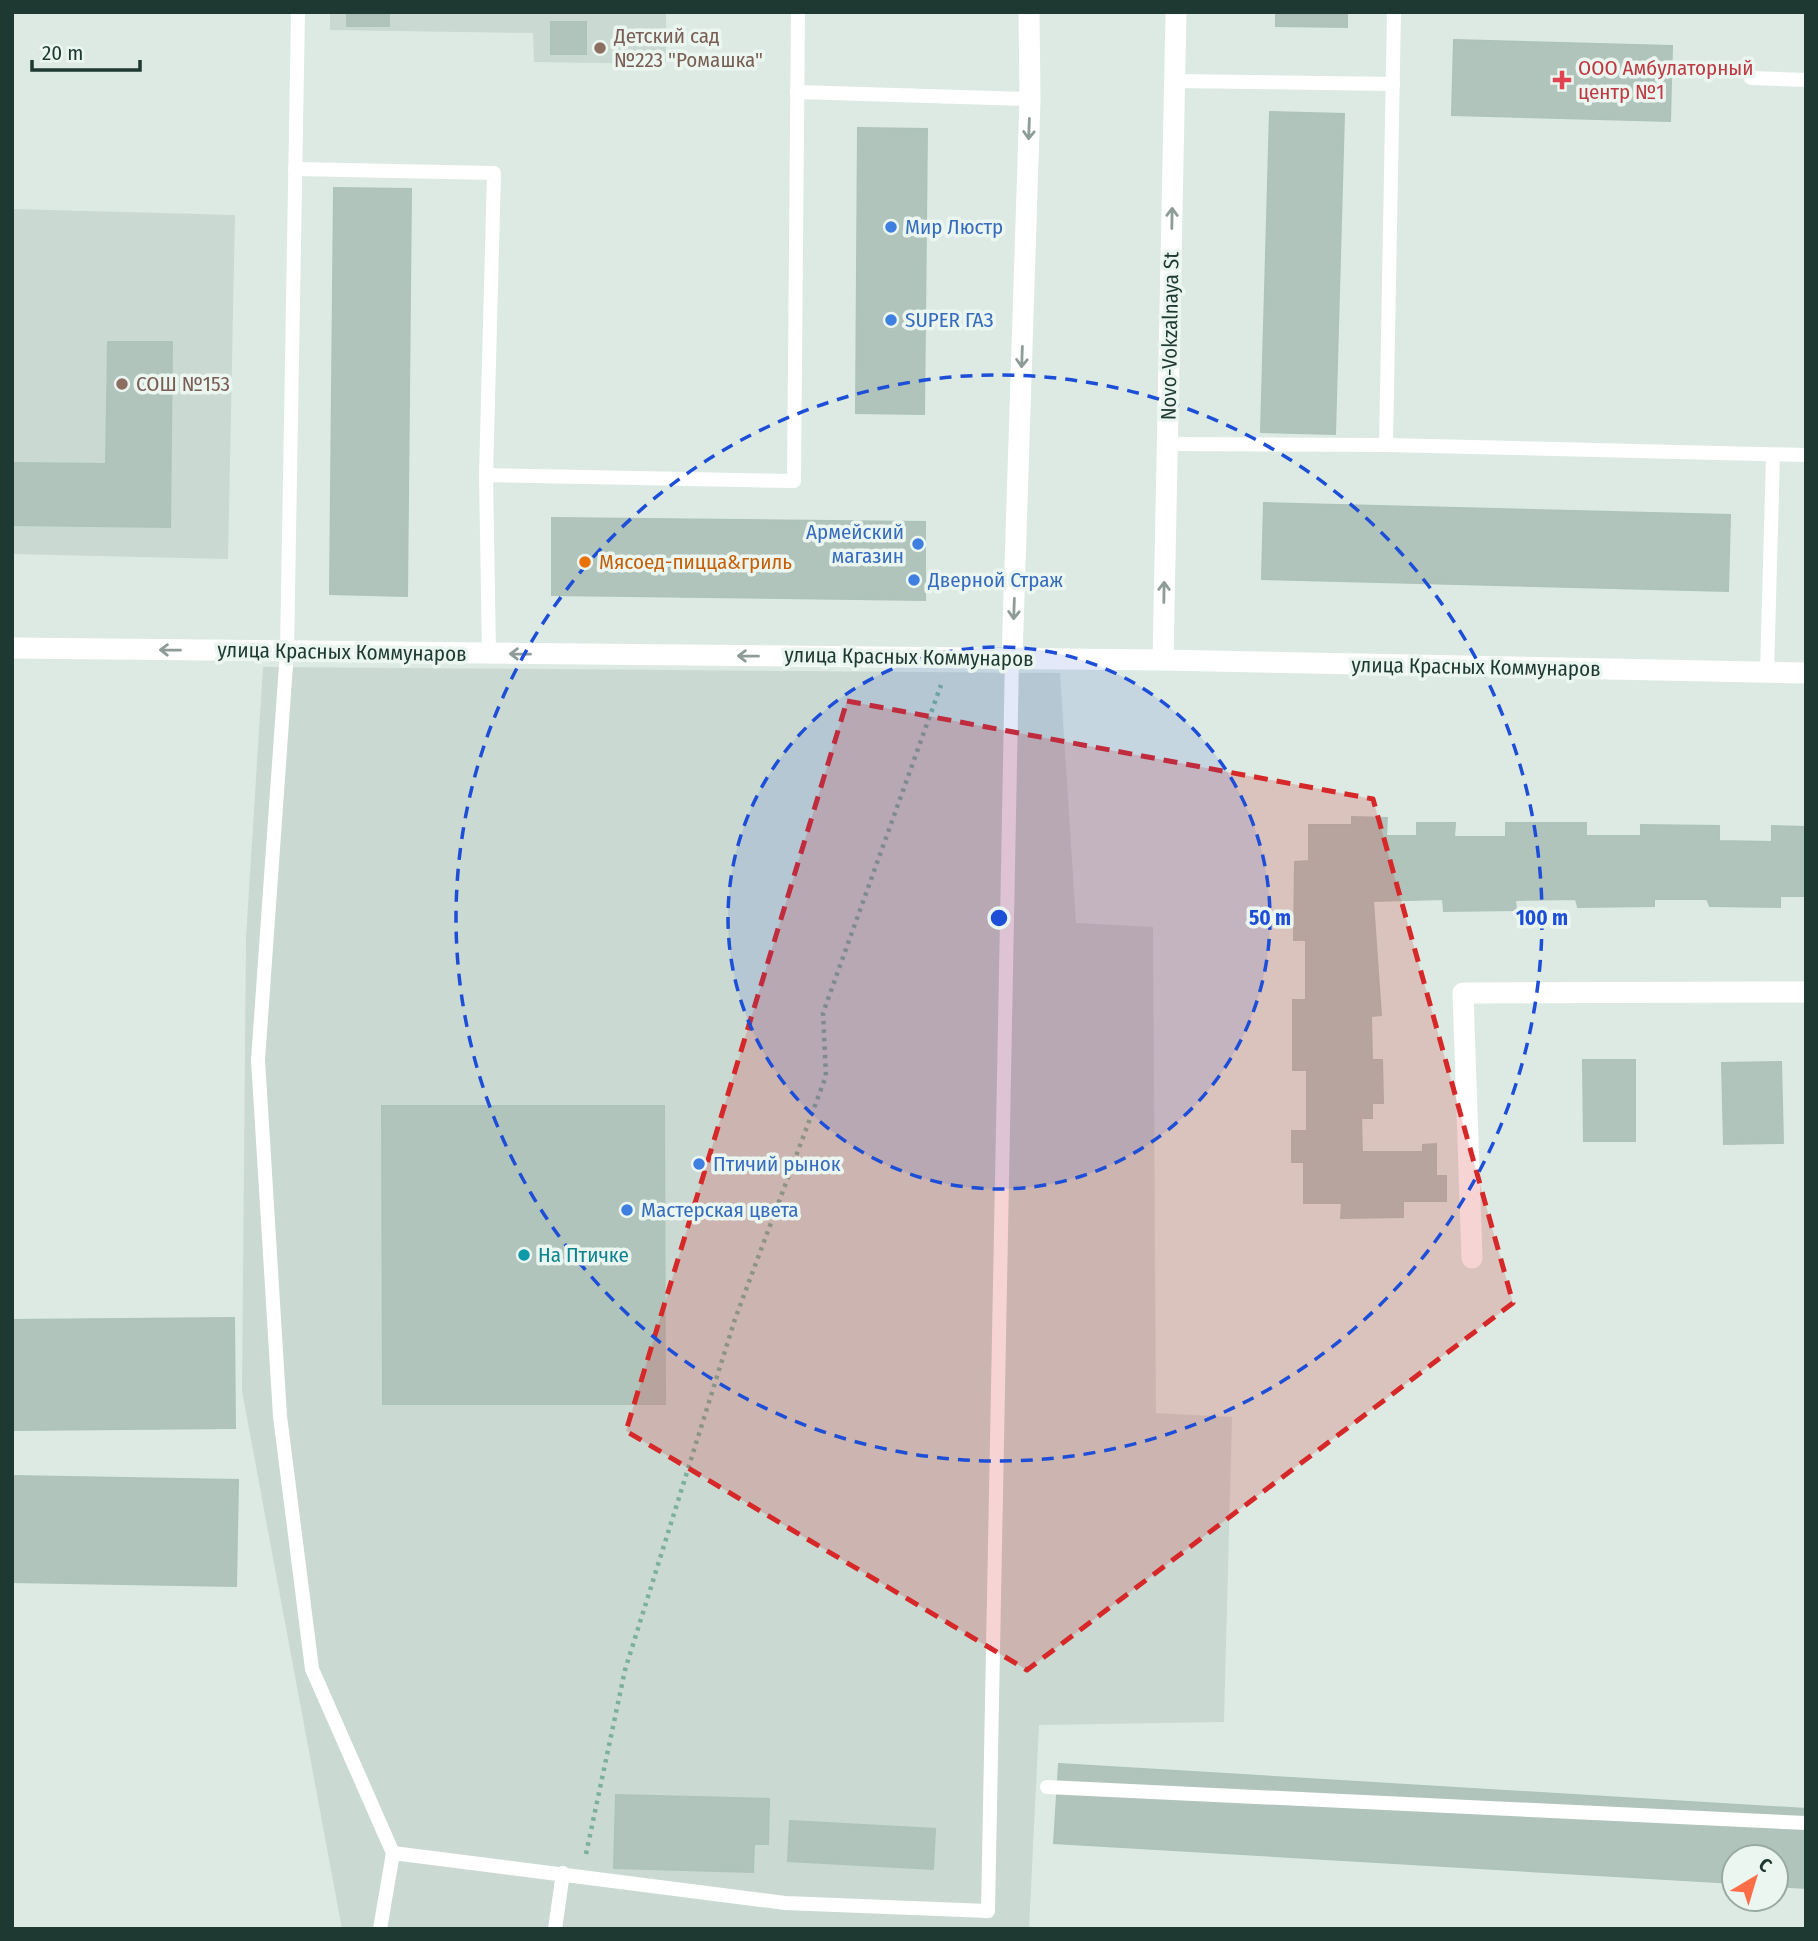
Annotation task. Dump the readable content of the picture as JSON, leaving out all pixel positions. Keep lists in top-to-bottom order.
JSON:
{
  "streets": {
    "street": ["Novo-Vokzalnaya St", "улица Красных Коммунаров"]
  },
  "crossings": [
    ["Novo-Vokzalnaya St", "улица Красных Коммунаров"]
  ],
  "one_way": ["улица Красных Коммунаров"],
  "places": {
    "other": [
      "Детский сад №223 \"Ромашка\"",
      "Мир Люстр",
      "SUPER ГАЗ",
      "СОШ №153",
      "Армейский магазин",
      "Мясоед-пицца&гриль",
      "Дверной Страж",
      "Птичий рынок",
      "Мастерская цвета",
      "На Птичке"
    ],
    "health": ["ООО Амбулаторный центр №1"]
  },
  "scale_bar": "20 m",
  "north": "top right",
  "rings": ["50 m", "100 m"]
}
